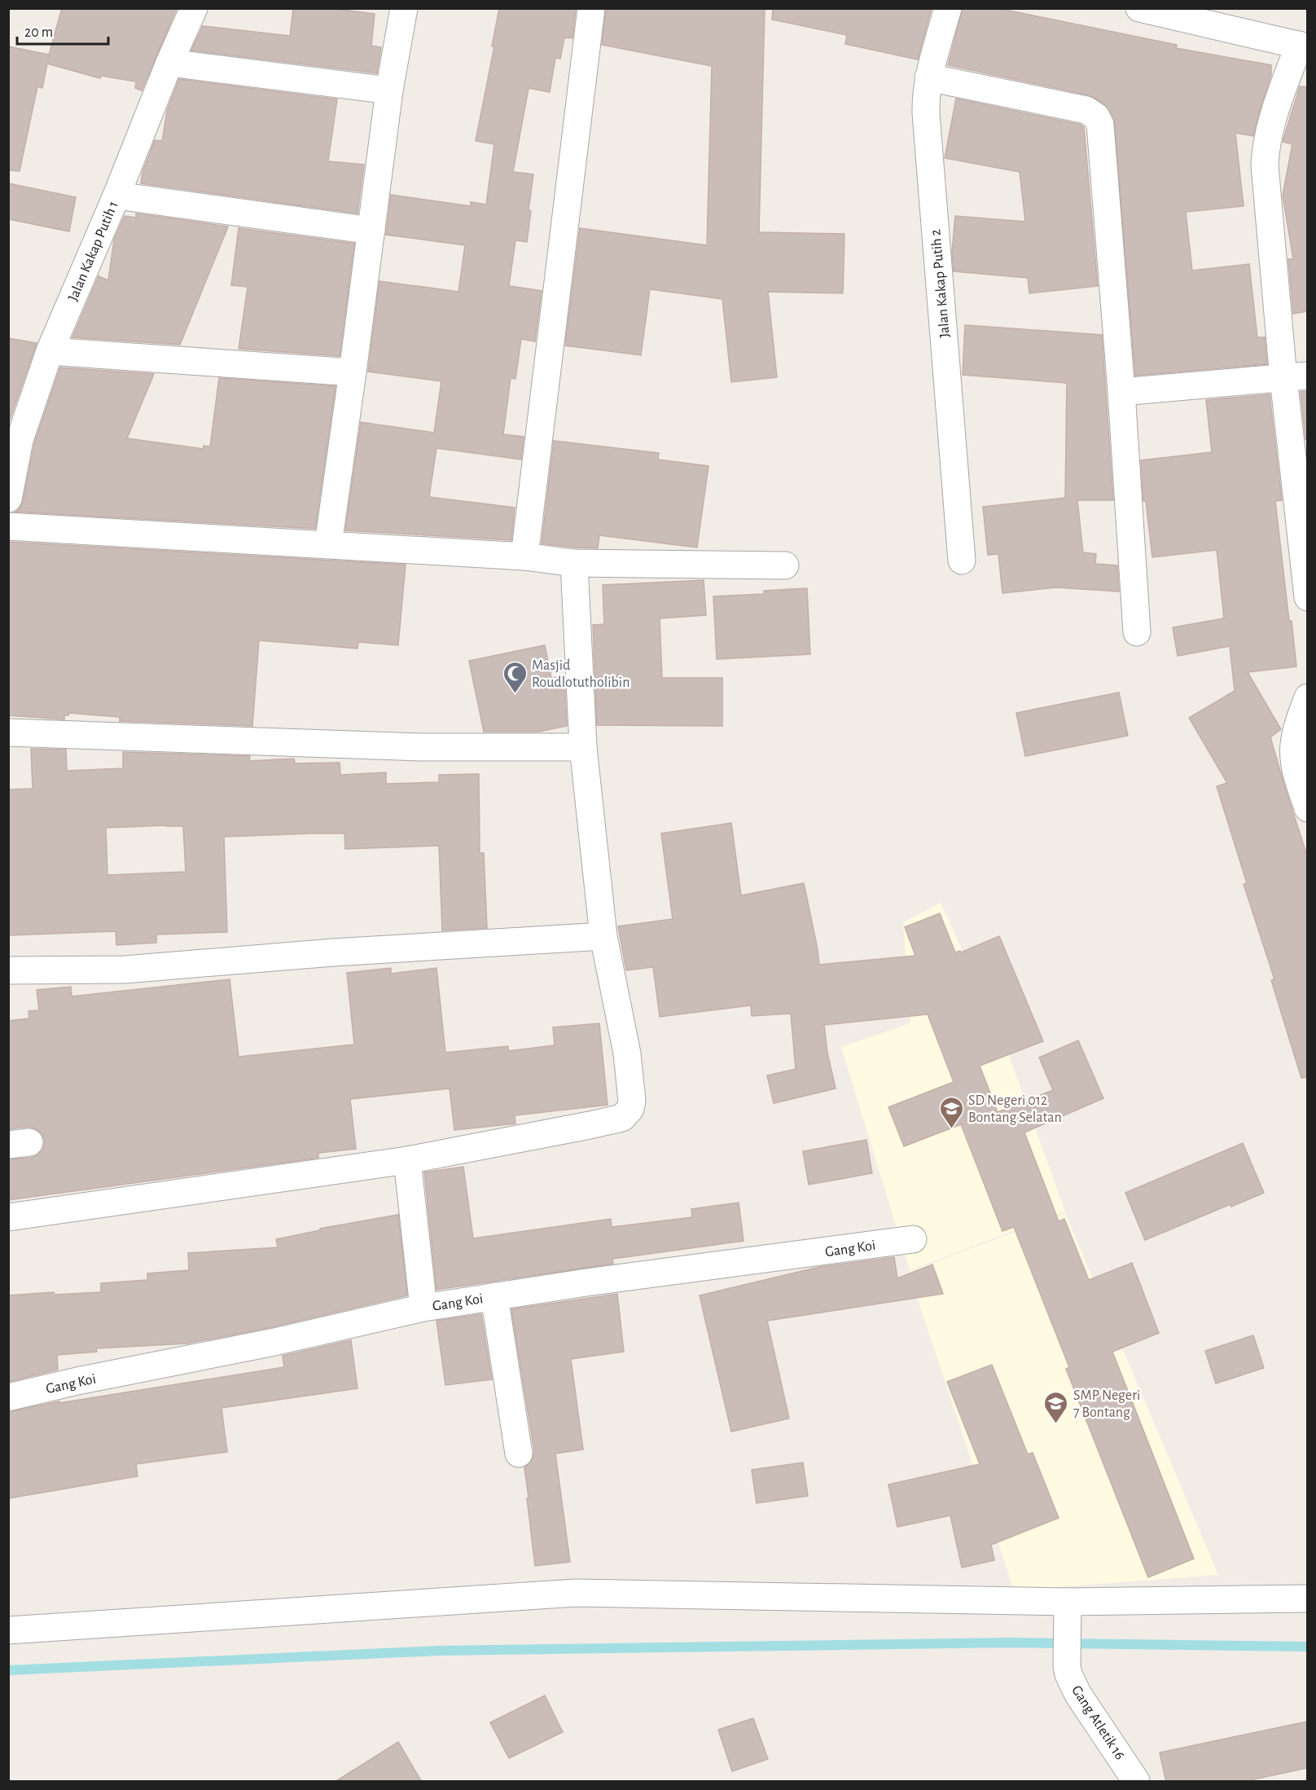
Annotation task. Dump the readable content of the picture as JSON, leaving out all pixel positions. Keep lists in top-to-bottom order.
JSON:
{
  "streets": {
    "street": [
      "Jalan Kakap Putih 1",
      "Jalan Kakap Putih 2",
      "Gang Koi",
      "Gang Atletik 16"
    ]
  },
  "places": {
    "mosque": ["Masjid Roudlotutholibin"],
    "school or university": ["SD Negeri 012 Bontang Selatan", "SMP Negeri 7 Bontang"]
  },
  "scale_bar": "20 m"
}
